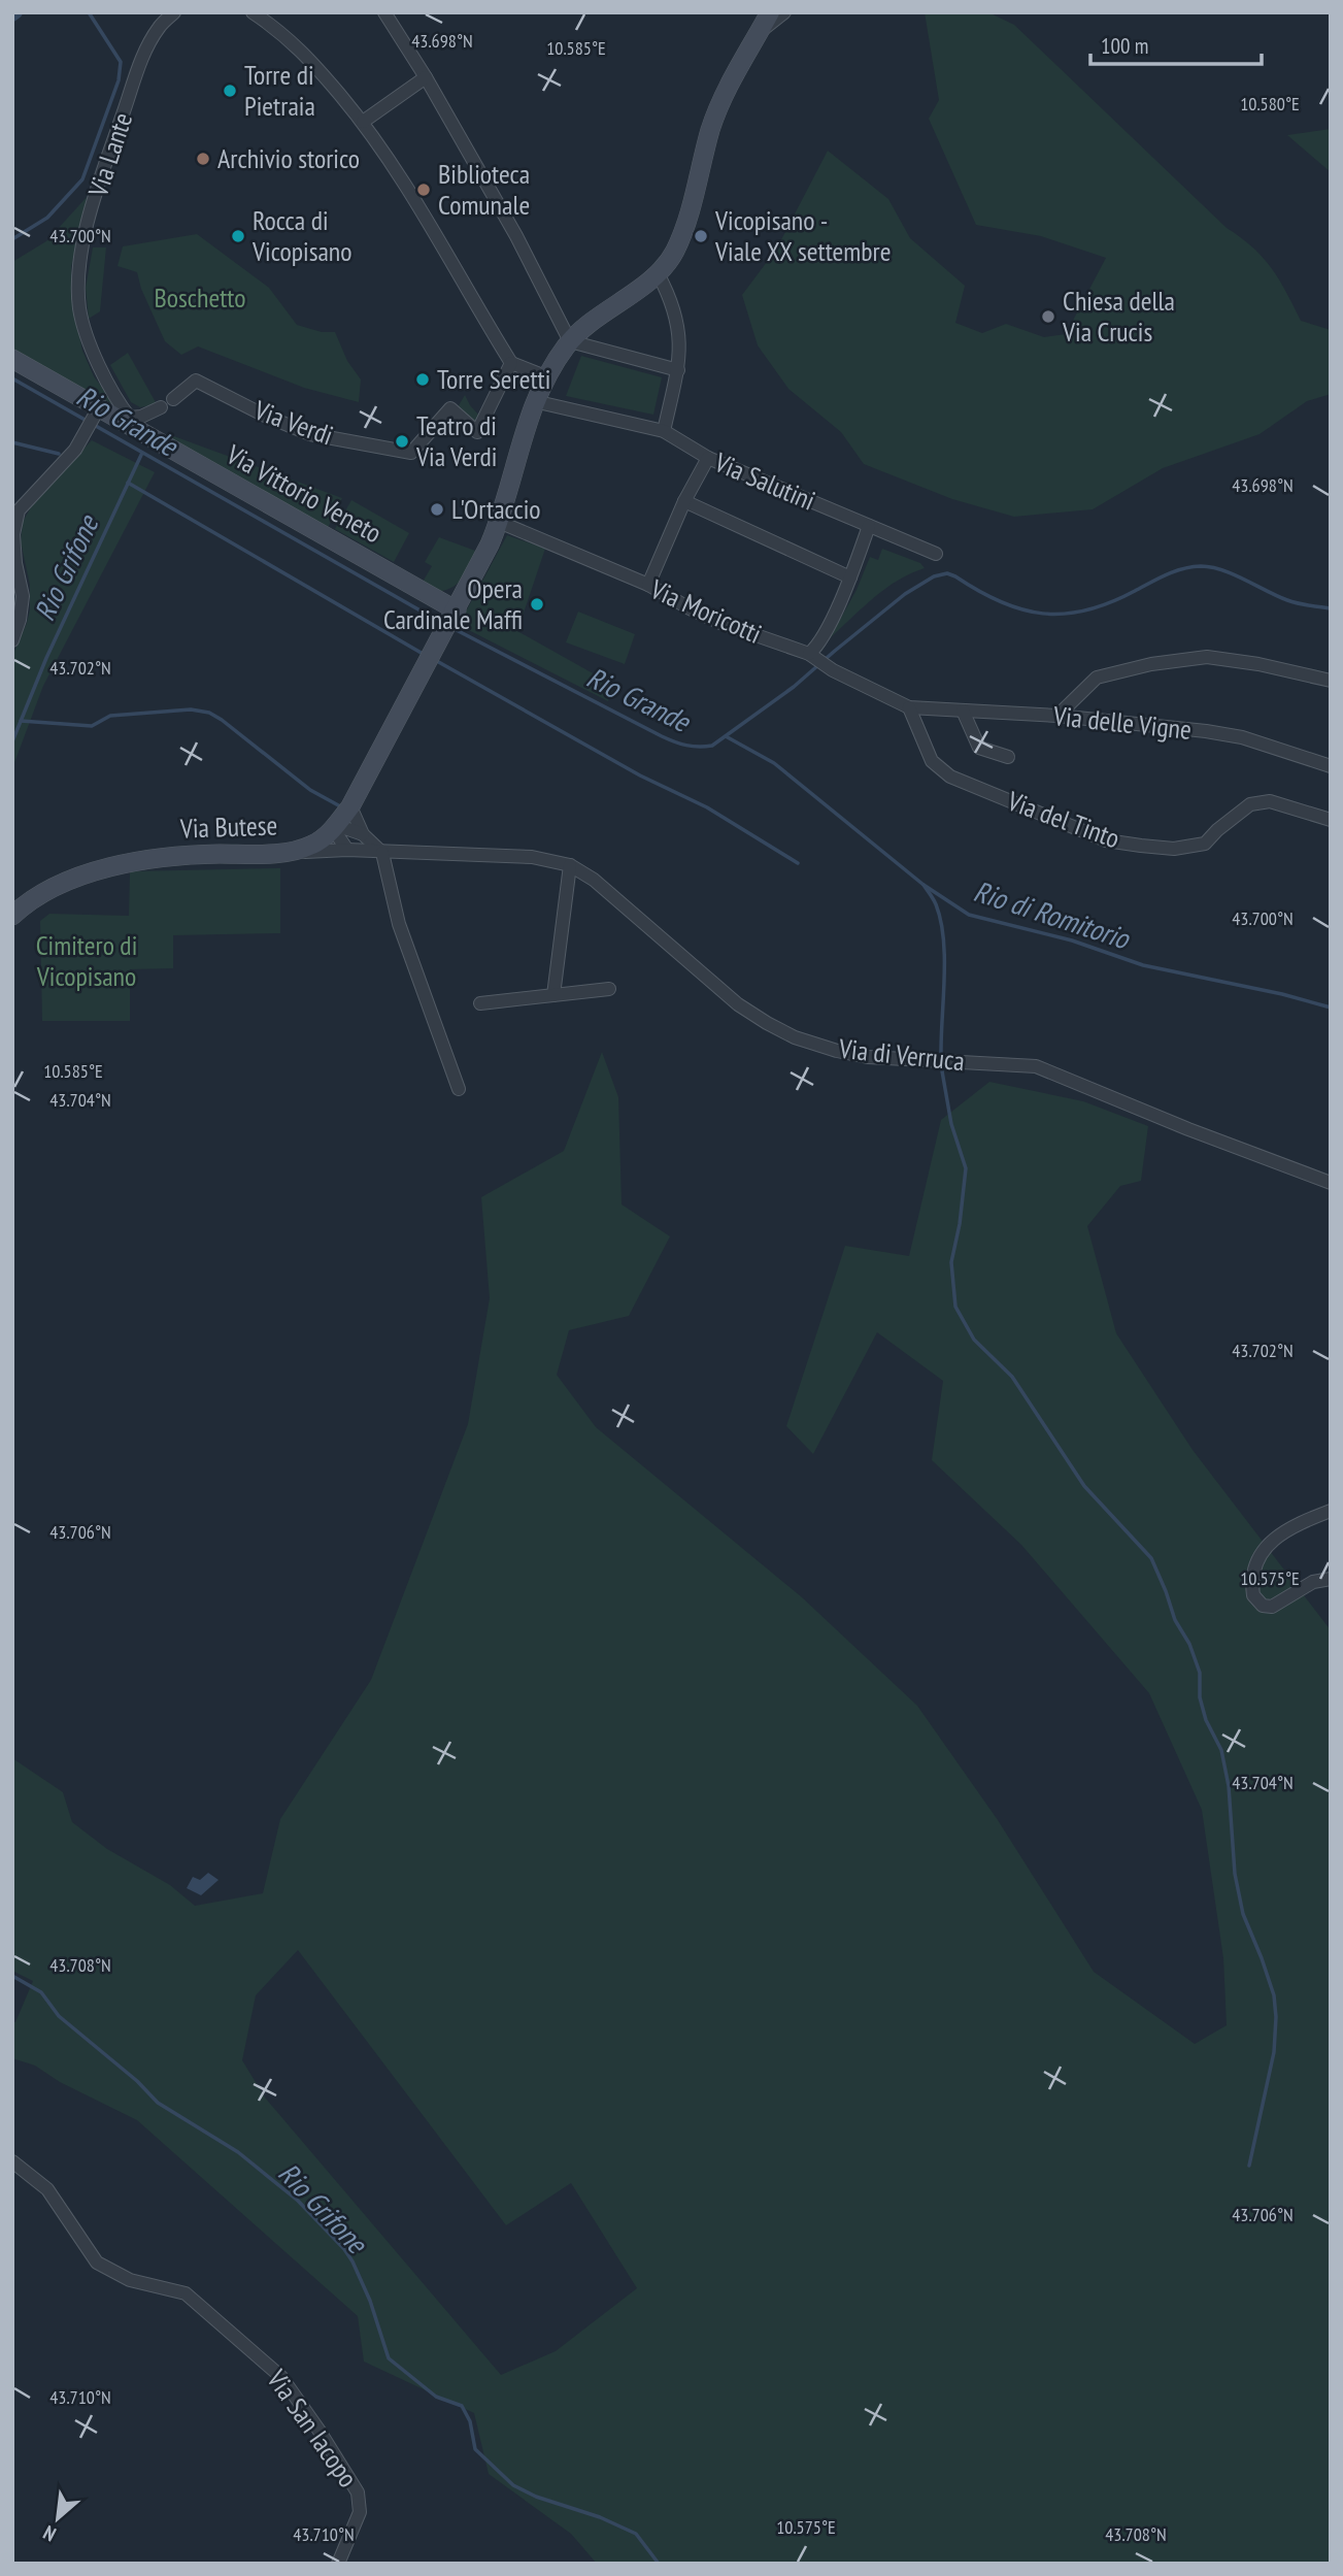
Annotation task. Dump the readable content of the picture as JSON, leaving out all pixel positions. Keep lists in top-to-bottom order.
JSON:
{
  "streets": {
    "street": [
      "Via Lante",
      "Via Verdi",
      "Via Salutini",
      "Via Vittorio Veneto",
      "Via Moricotti",
      "Via delle Vigne",
      "Via del Tinto",
      "Via Butese",
      "Via di Verruca",
      "Via San Iacopo"
    ]
  },
  "crossings": [
    ["Via Lante", "Via Vittorio Veneto"],
    ["Via Salutini", "Via Butese"],
    ["Via Vittorio Veneto", "Via Butese"],
    ["Via Moricotti", "Via delle Vigne"],
    ["Via Moricotti", "Via del Tinto"],
    ["Via Moricotti", "Via Butese"],
    ["Via delle Vigne", "Via del Tinto"],
    ["Via Butese", "Via di Verruca"]
  ],
  "water": ["Rio Grande", "Rio Grifone", "Rio di Romitorio"],
  "parks": ["Boschetto", "Cimitero di Vicopisano"],
  "places": [
    "Torre di Pietraia",
    "Archivio storico",
    "Biblioteca Comunale",
    "Rocca di Vicopisano",
    "Vicopisano - Viale XX settembre",
    "Chiesa della Via Crucis",
    "Torre Seretti",
    "Teatro di Via Verdi",
    "L'Ortaccio",
    "Opera Cardinale Maffi"
  ],
  "scale_bar": "100 m",
  "north": "bottom left",
  "coordinates": [
    "43.698°N",
    "10.585°E",
    "10.580°E",
    "43.700°N",
    "43.702°N",
    "43.704°N",
    "43.706°N",
    "10.575°E",
    "43.708°N",
    "43.710°N"
  ]
}
